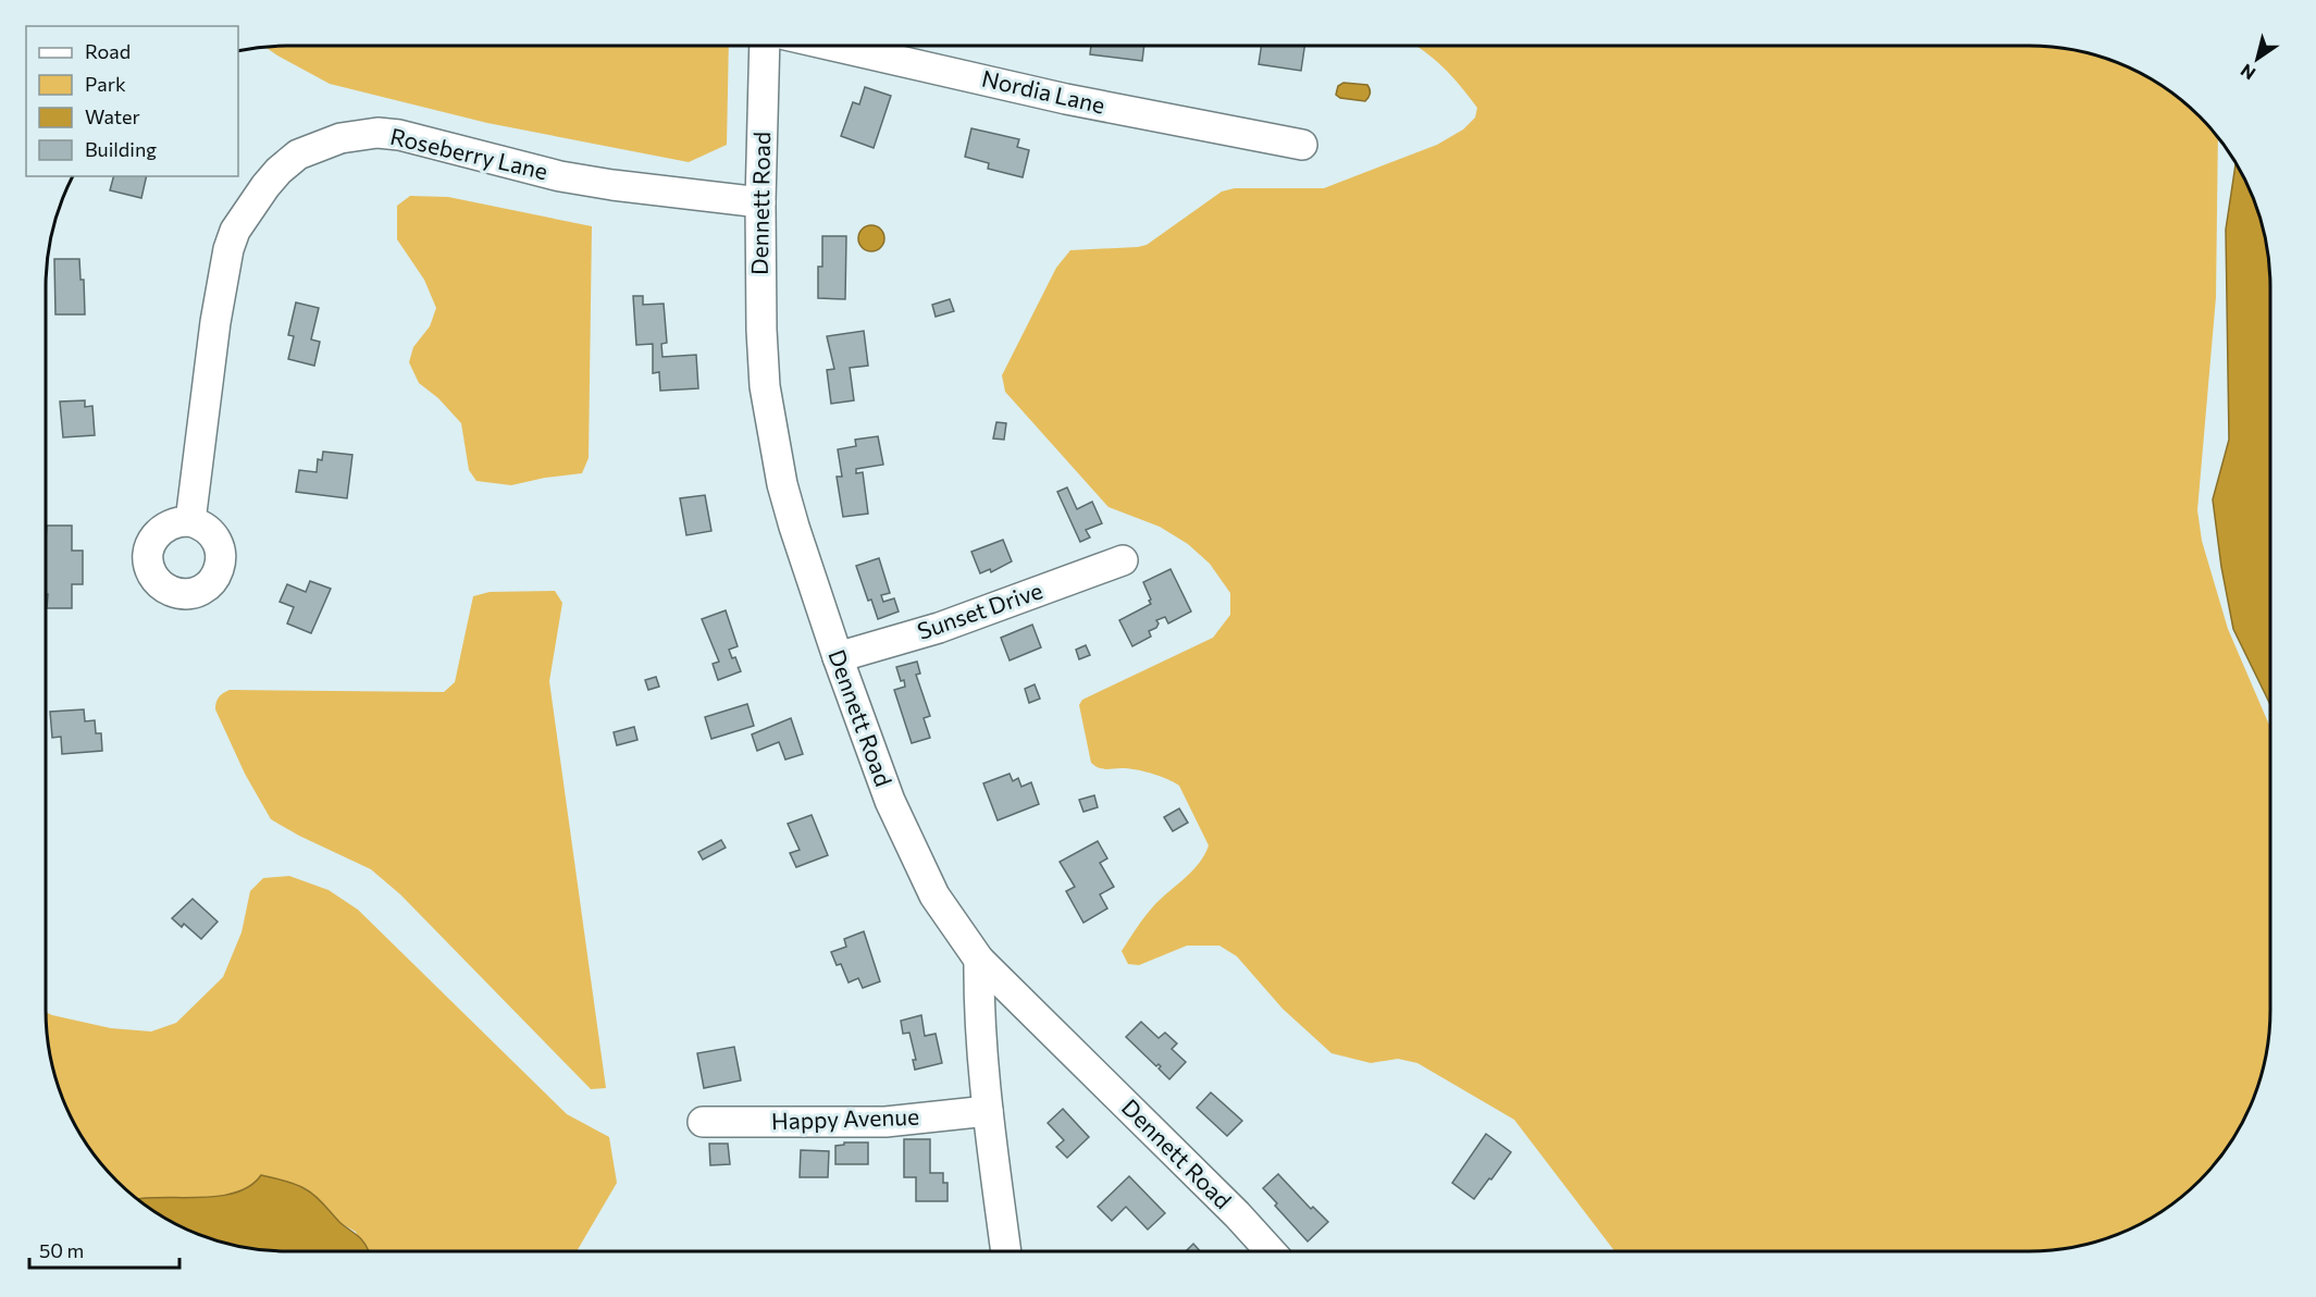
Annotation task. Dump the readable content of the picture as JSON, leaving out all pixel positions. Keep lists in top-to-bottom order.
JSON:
{
  "streets": {
    "street": [
      "Nordia Lane",
      "Roseberry Lane",
      "Dennett Road",
      "Sunset Drive",
      "Happy Avenue"
    ]
  },
  "crossings": [
    ["Roseberry Lane", "Dennett Road"],
    ["Dennett Road", "Sunset Drive"]
  ],
  "legend": [
    "Road",
    "Park",
    "Water",
    "Building"
  ],
  "scale_bar": "50 m",
  "north": "bottom left"
}
